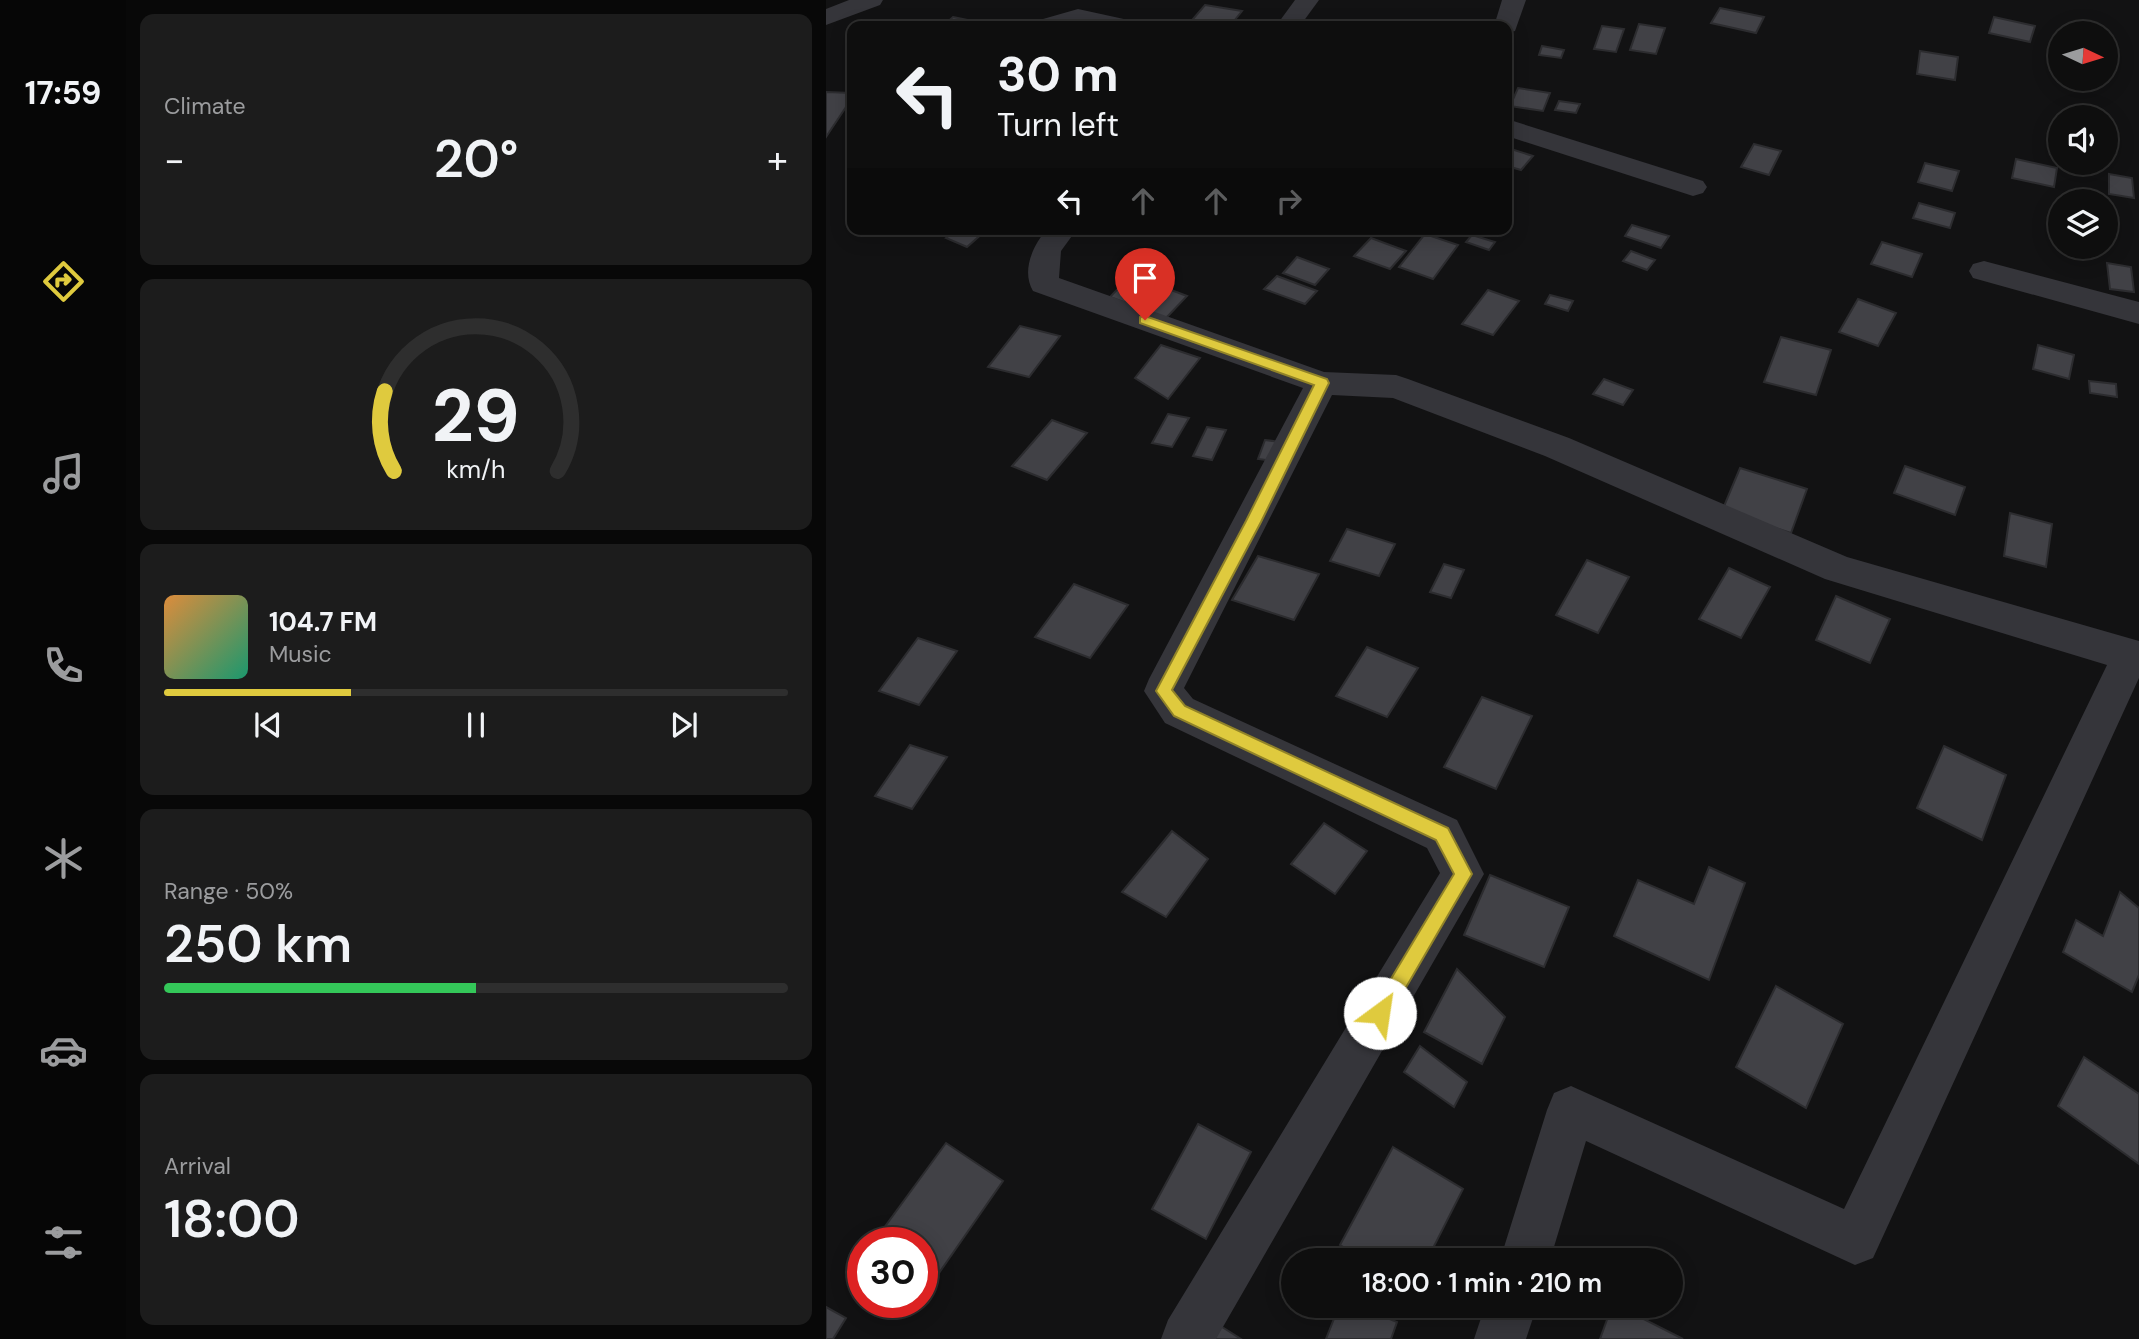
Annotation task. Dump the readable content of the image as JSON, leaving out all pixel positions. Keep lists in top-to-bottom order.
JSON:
{
  "north": "right",
  "page": {
    "tabs": "17:59",
    "tile": [
      "Climate",
      ["Range · 50%", "250 km"],
      ["Arrival", "18:00"]
    ],
    "turn": ["30 m", "Turn left"],
    "heat": ["−", "20°", "+"],
    "song": ["104.7 FM", "Music"],
    "limit": "30",
    "trip": "18:00 · 1 min · 210 m",
    "gauge": ["29", "km/h"]
  }
}
